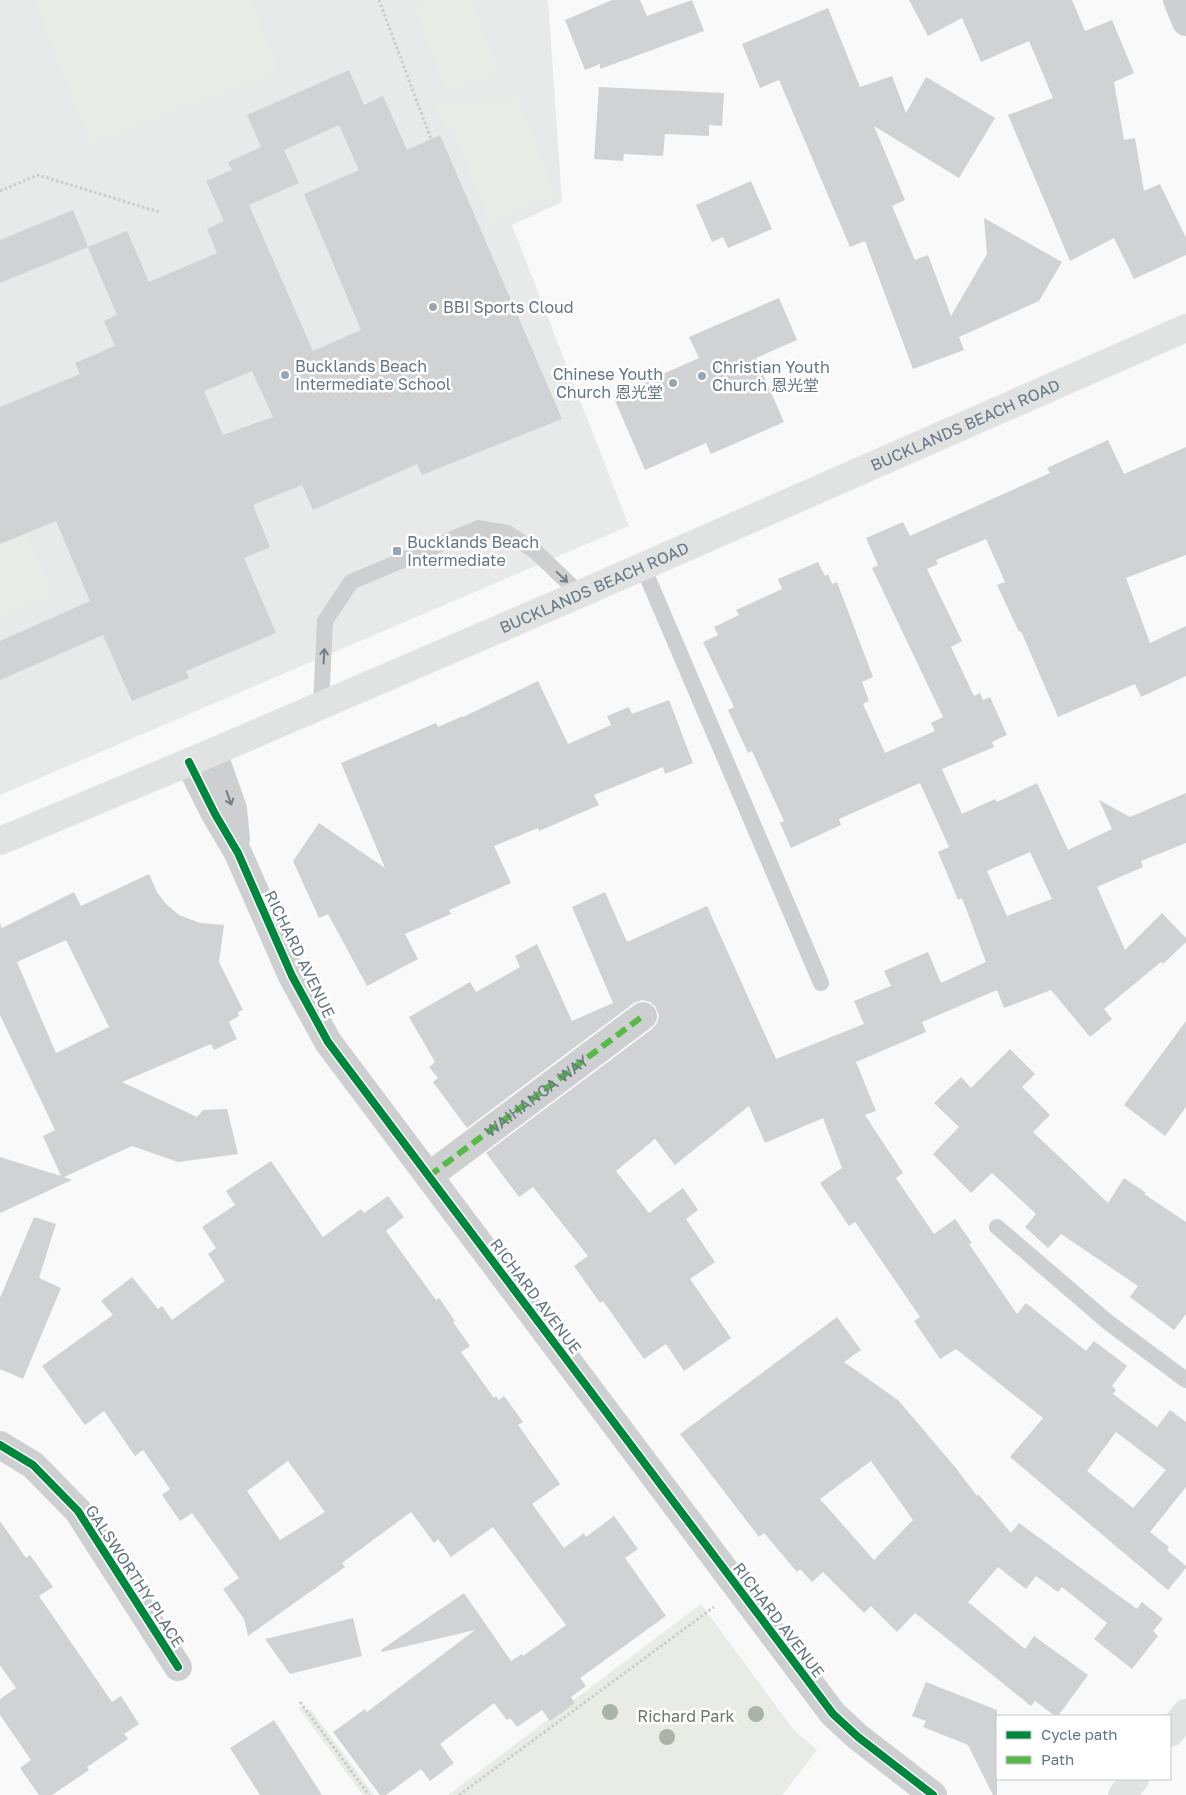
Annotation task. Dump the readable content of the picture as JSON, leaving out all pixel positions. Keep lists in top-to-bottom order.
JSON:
{
  "streets": {
    "main road": ["BUCKLANDS BEACH ROAD"],
    "street": ["RICHARD AVENUE", "WAIHANGA WAY", "GALSWORTHY PLACE"]
  },
  "crossings": [
    ["BUCKLANDS BEACH ROAD", "RICHARD AVENUE"],
    ["RICHARD AVENUE", "WAIHANGA WAY"]
  ],
  "parks": ["Richard Park"],
  "places": {
    "other": [
      "BBI Sports Cloud",
      "Bucklands Beach Intermediate School",
      "Christian Youth Church 恩光堂",
      "Chinese Youth Church 恩光堂"
    ],
    "transit": ["Bucklands Beach Intermediate"]
  },
  "legend": ["Cycle path", "Path"]
}
